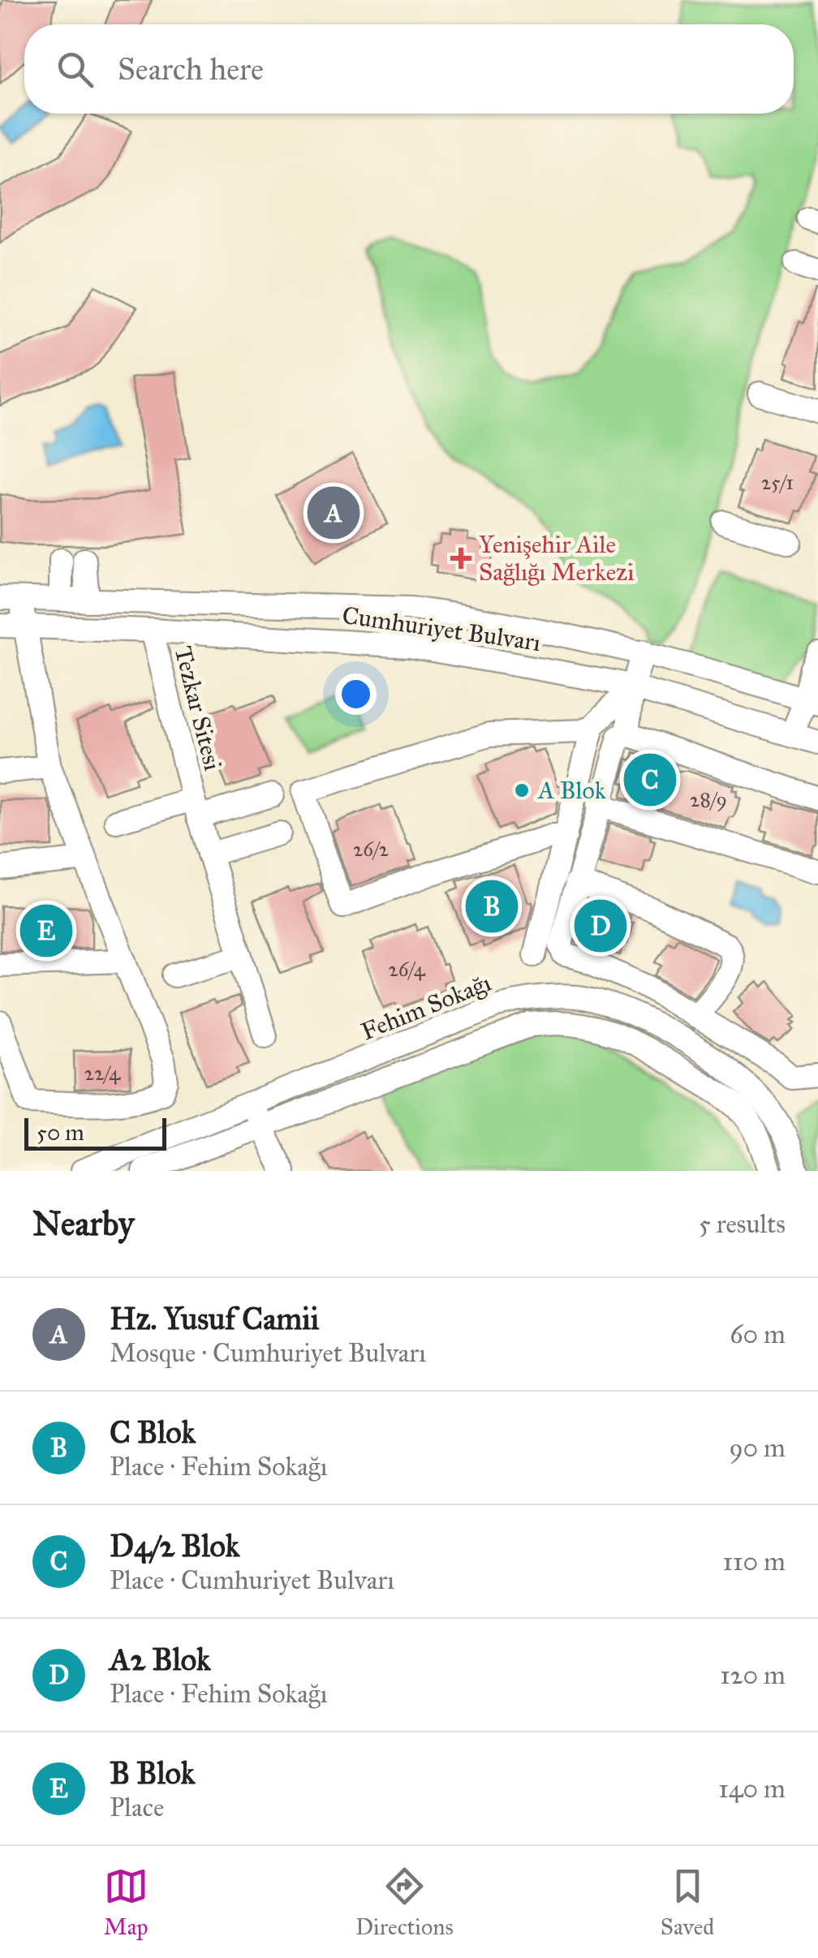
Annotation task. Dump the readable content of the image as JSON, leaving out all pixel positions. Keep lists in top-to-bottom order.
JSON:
{
  "streets": {
    "street": ["Cumhuriyet Bulvarı", "Tezkar Sitesi", "Fehim Sokağı"]
  },
  "crossings": [
    ["Cumhuriyet Bulvarı", "Tezkar Sitesi"]
  ],
  "places": {
    "health": ["Yenişehir Aile Sağlığı Merkezi"],
    "other": ["A Blok"]
  },
  "house_numbers": [
    "25/1",
    "28/9",
    "26/2",
    "26/4",
    "22/4"
  ],
  "scale_bar": "50 m",
  "page": {
    "search": "Search here",
    "pins": [
      "A",
      "C",
      "B",
      "D",
      "E"
    ],
    "scale": "50 m",
    "heading": ["Nearby", "5 results"],
    "list": [
      {
        "mark": "A",
        "name": "Hz. Yusuf Camii",
        "note": "Mosque · Cumhuriyet Bulvarı",
        "value": "60 m"
      },
      {
        "mark": "B",
        "name": "C Blok",
        "note": "Place · Fehim Sokağı",
        "value": "90 m"
      },
      {
        "mark": "C",
        "name": "D4/2 Blok",
        "note": "Place · Cumhuriyet Bulvarı",
        "value": "110 m"
      },
      {
        "mark": "D",
        "name": "A2 Blok",
        "note": "Place · Fehim Sokağı",
        "value": "120 m"
      },
      {
        "mark": "E",
        "name": "B Blok",
        "note": "Place",
        "value": "140 m"
      }
    ],
    "nav": ["Map", "Directions", "Saved"]
  }
}
